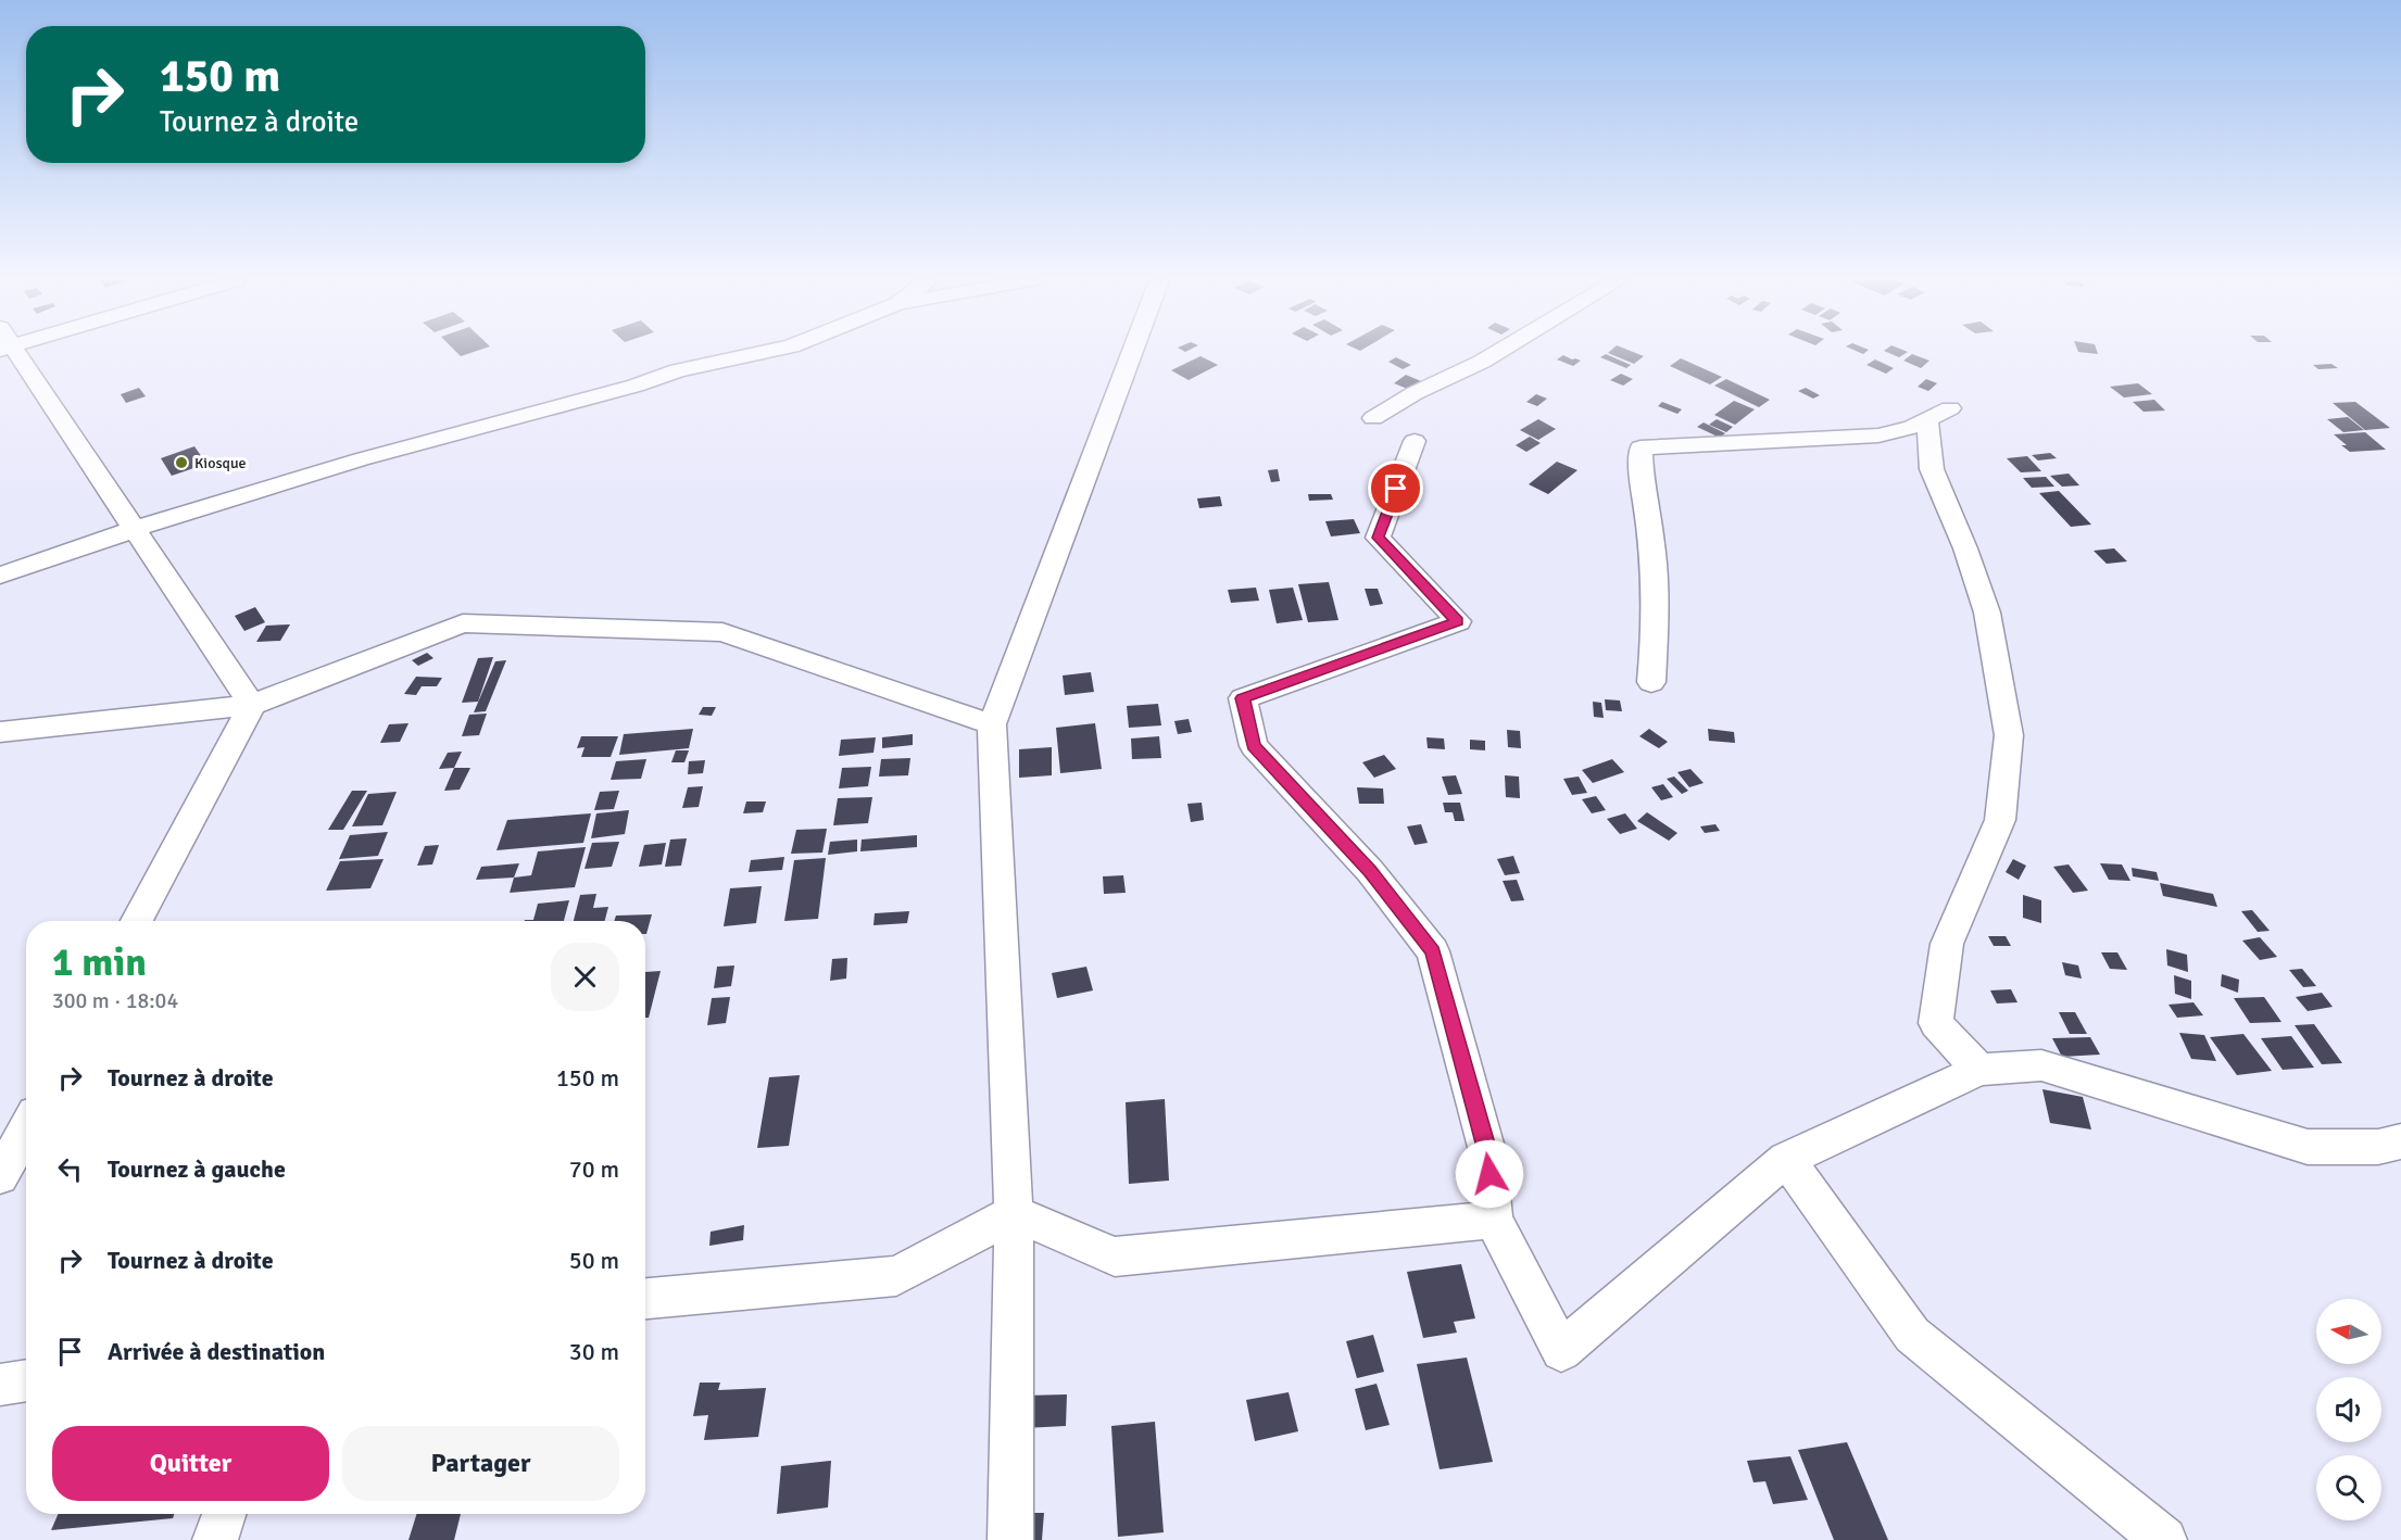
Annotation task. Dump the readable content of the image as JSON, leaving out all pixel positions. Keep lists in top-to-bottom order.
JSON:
{
  "places": ["Kiosque"],
  "north": "left",
  "page": {
    "turn": ["150 m", "Tournez à droite"],
    "heading": ["1 min", "300 m · 18:04"],
    "list": [
      {
        "name": "Tournez à droite",
        "value": "150 m"
      },
      {
        "name": "Tournez à gauche",
        "value": "70 m"
      },
      {
        "name": "Tournez à droite",
        "value": "50 m"
      },
      {
        "name": "Arrivée à destination",
        "value": "30 m"
      }
    ],
    "buttons": ["Quitter", "Partager"]
  }
}
